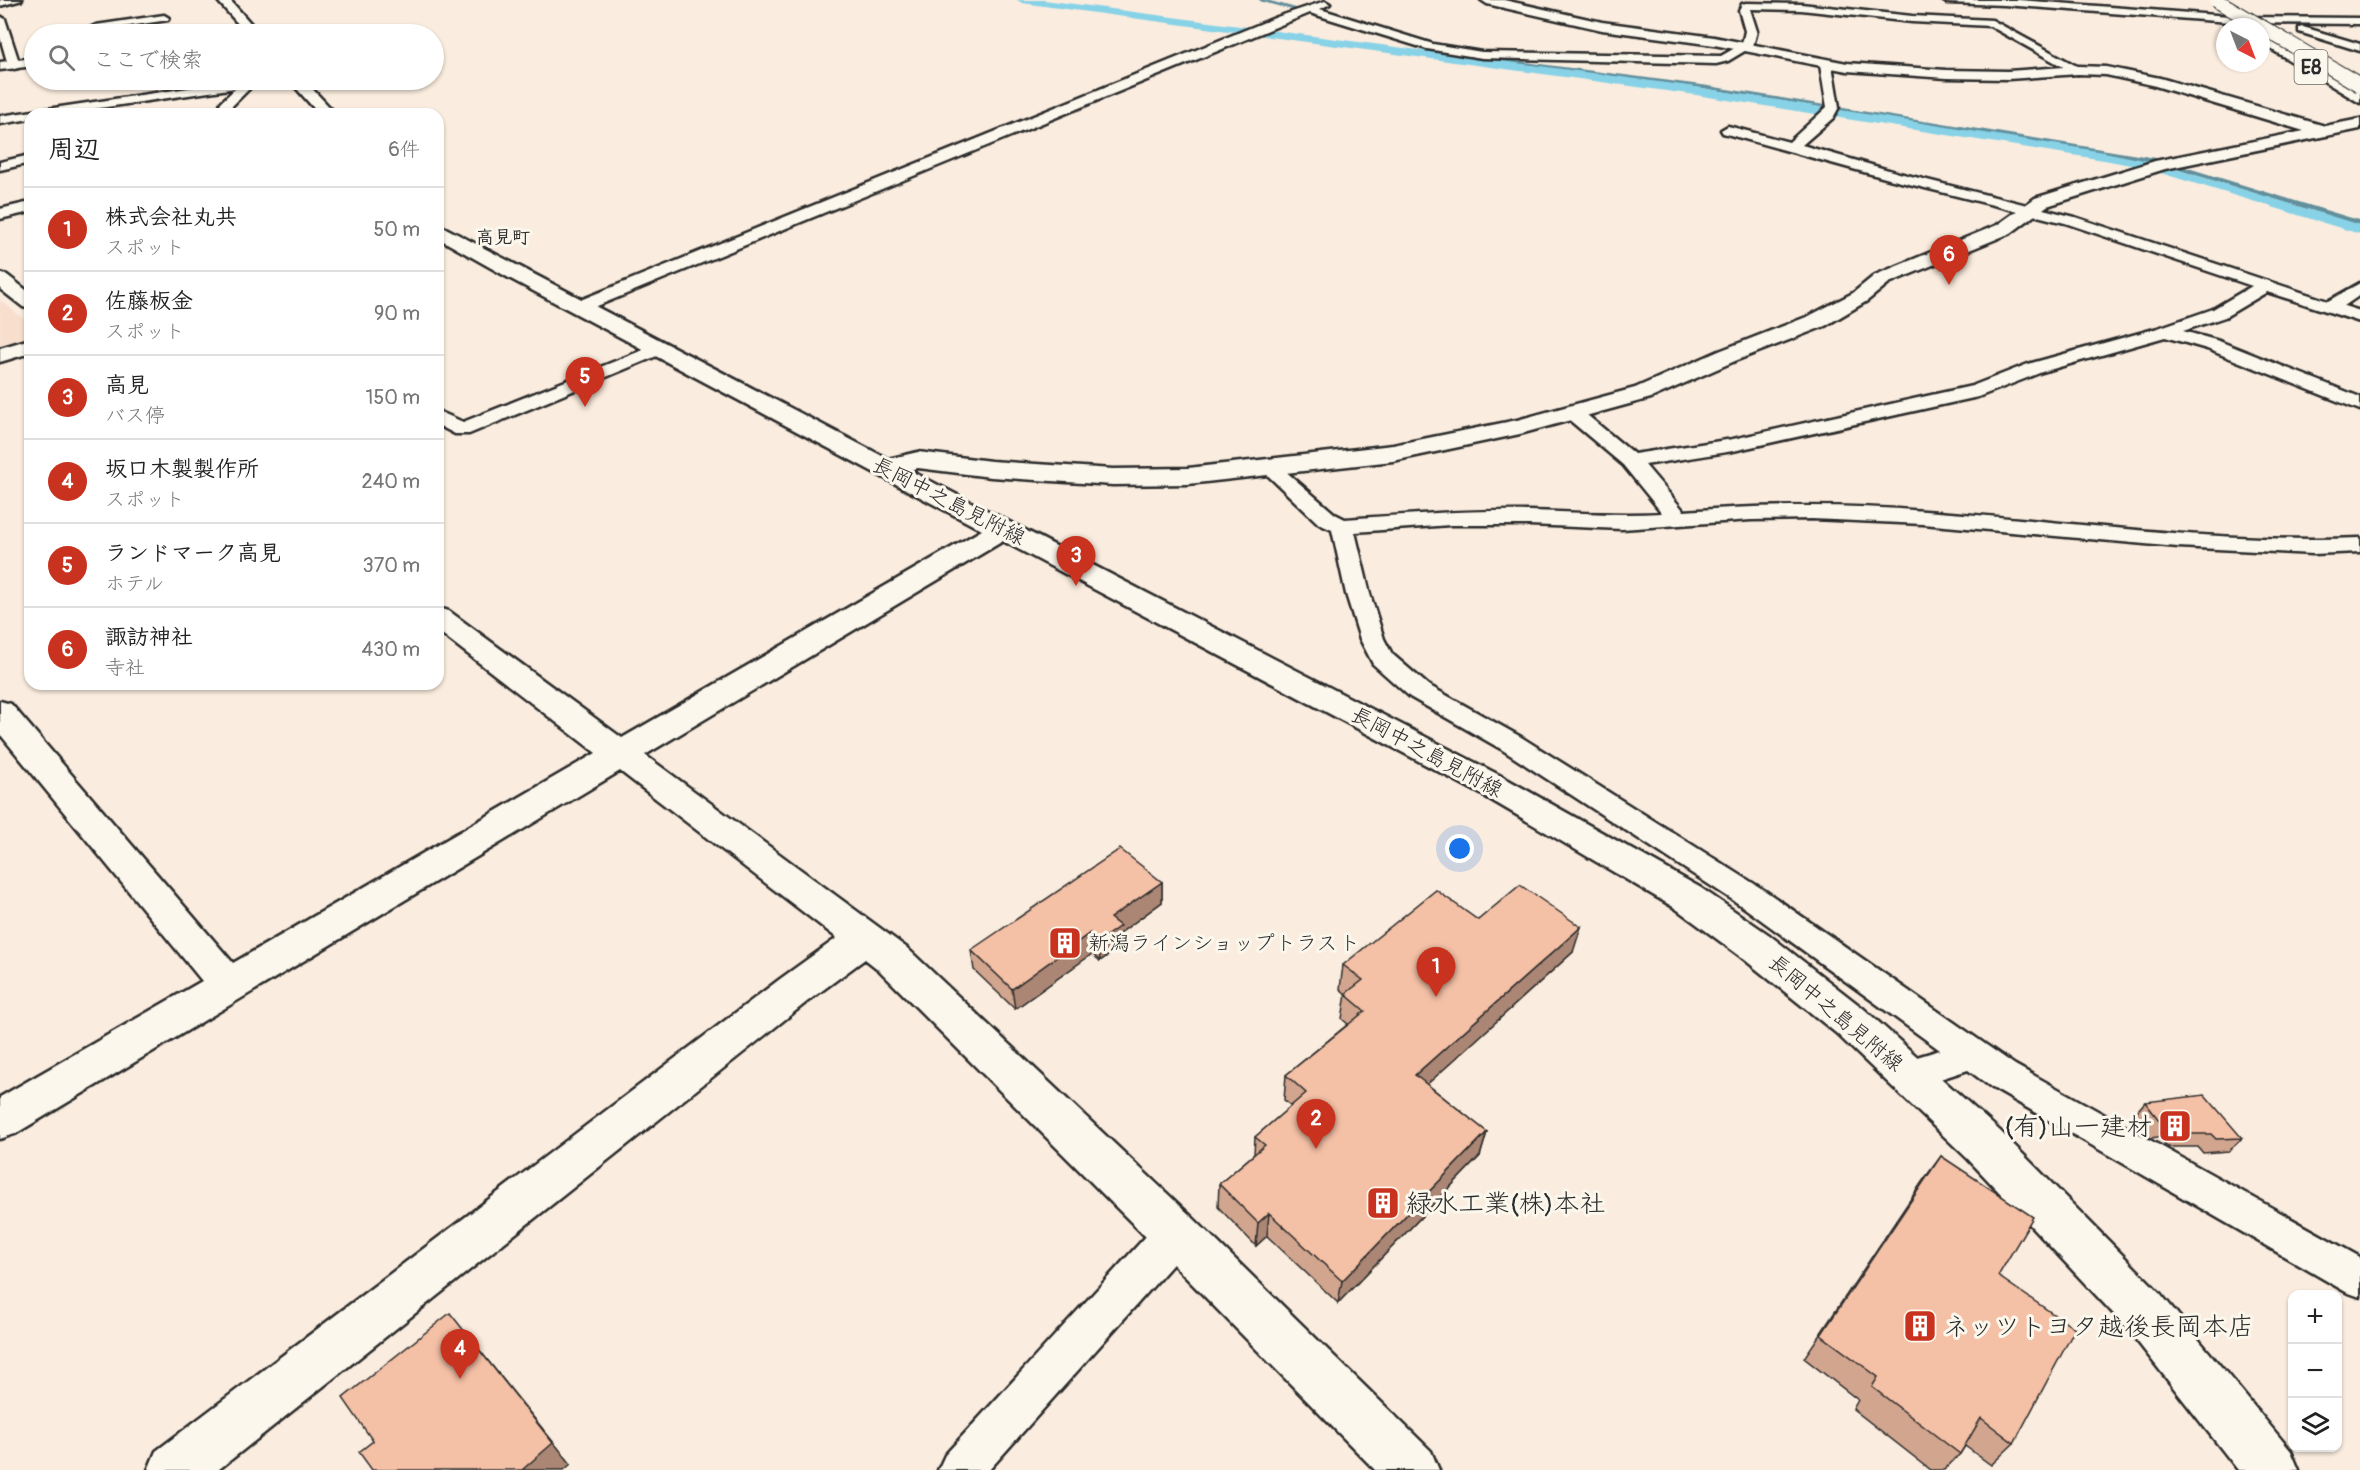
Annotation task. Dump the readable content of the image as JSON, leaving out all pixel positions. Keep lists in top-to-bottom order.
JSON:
{
  "streets": {
    "main road": ["E8", "長岡中之島見附線"]
  },
  "districts": ["高見町"],
  "places": {
    "building": [
      "新潟ラインショップトラスト",
      "(有)山一建材",
      "緑水工業(株)本社",
      "ネッツトヨタ越後長岡本店"
    ]
  },
  "north": "bottom right",
  "page": {
    "search": "ここで検索",
    "heading": ["周辺", "6件"],
    "list": [
      {
        "mark": "1",
        "name": "株式会社丸共",
        "note": "スポット",
        "value": "50 m"
      },
      {
        "mark": "2",
        "name": "佐藤板金",
        "note": "スポット",
        "value": "90 m"
      },
      {
        "mark": "3",
        "name": "高見",
        "note": "バス停",
        "value": "150 m"
      },
      {
        "mark": "4",
        "name": "坂口木製製作所",
        "note": "スポット",
        "value": "240 m"
      },
      {
        "mark": "5",
        "name": "ランドマーク高見",
        "note": "ホテル",
        "value": "370 m"
      },
      {
        "mark": "6",
        "name": "諏訪神社",
        "note": "寺社",
        "value": "430 m"
      }
    ],
    "pins": [
      "6",
      "5",
      "3",
      "1",
      "2",
      "4"
    ],
    "map_buttons": ["+", "−"]
  }
}
